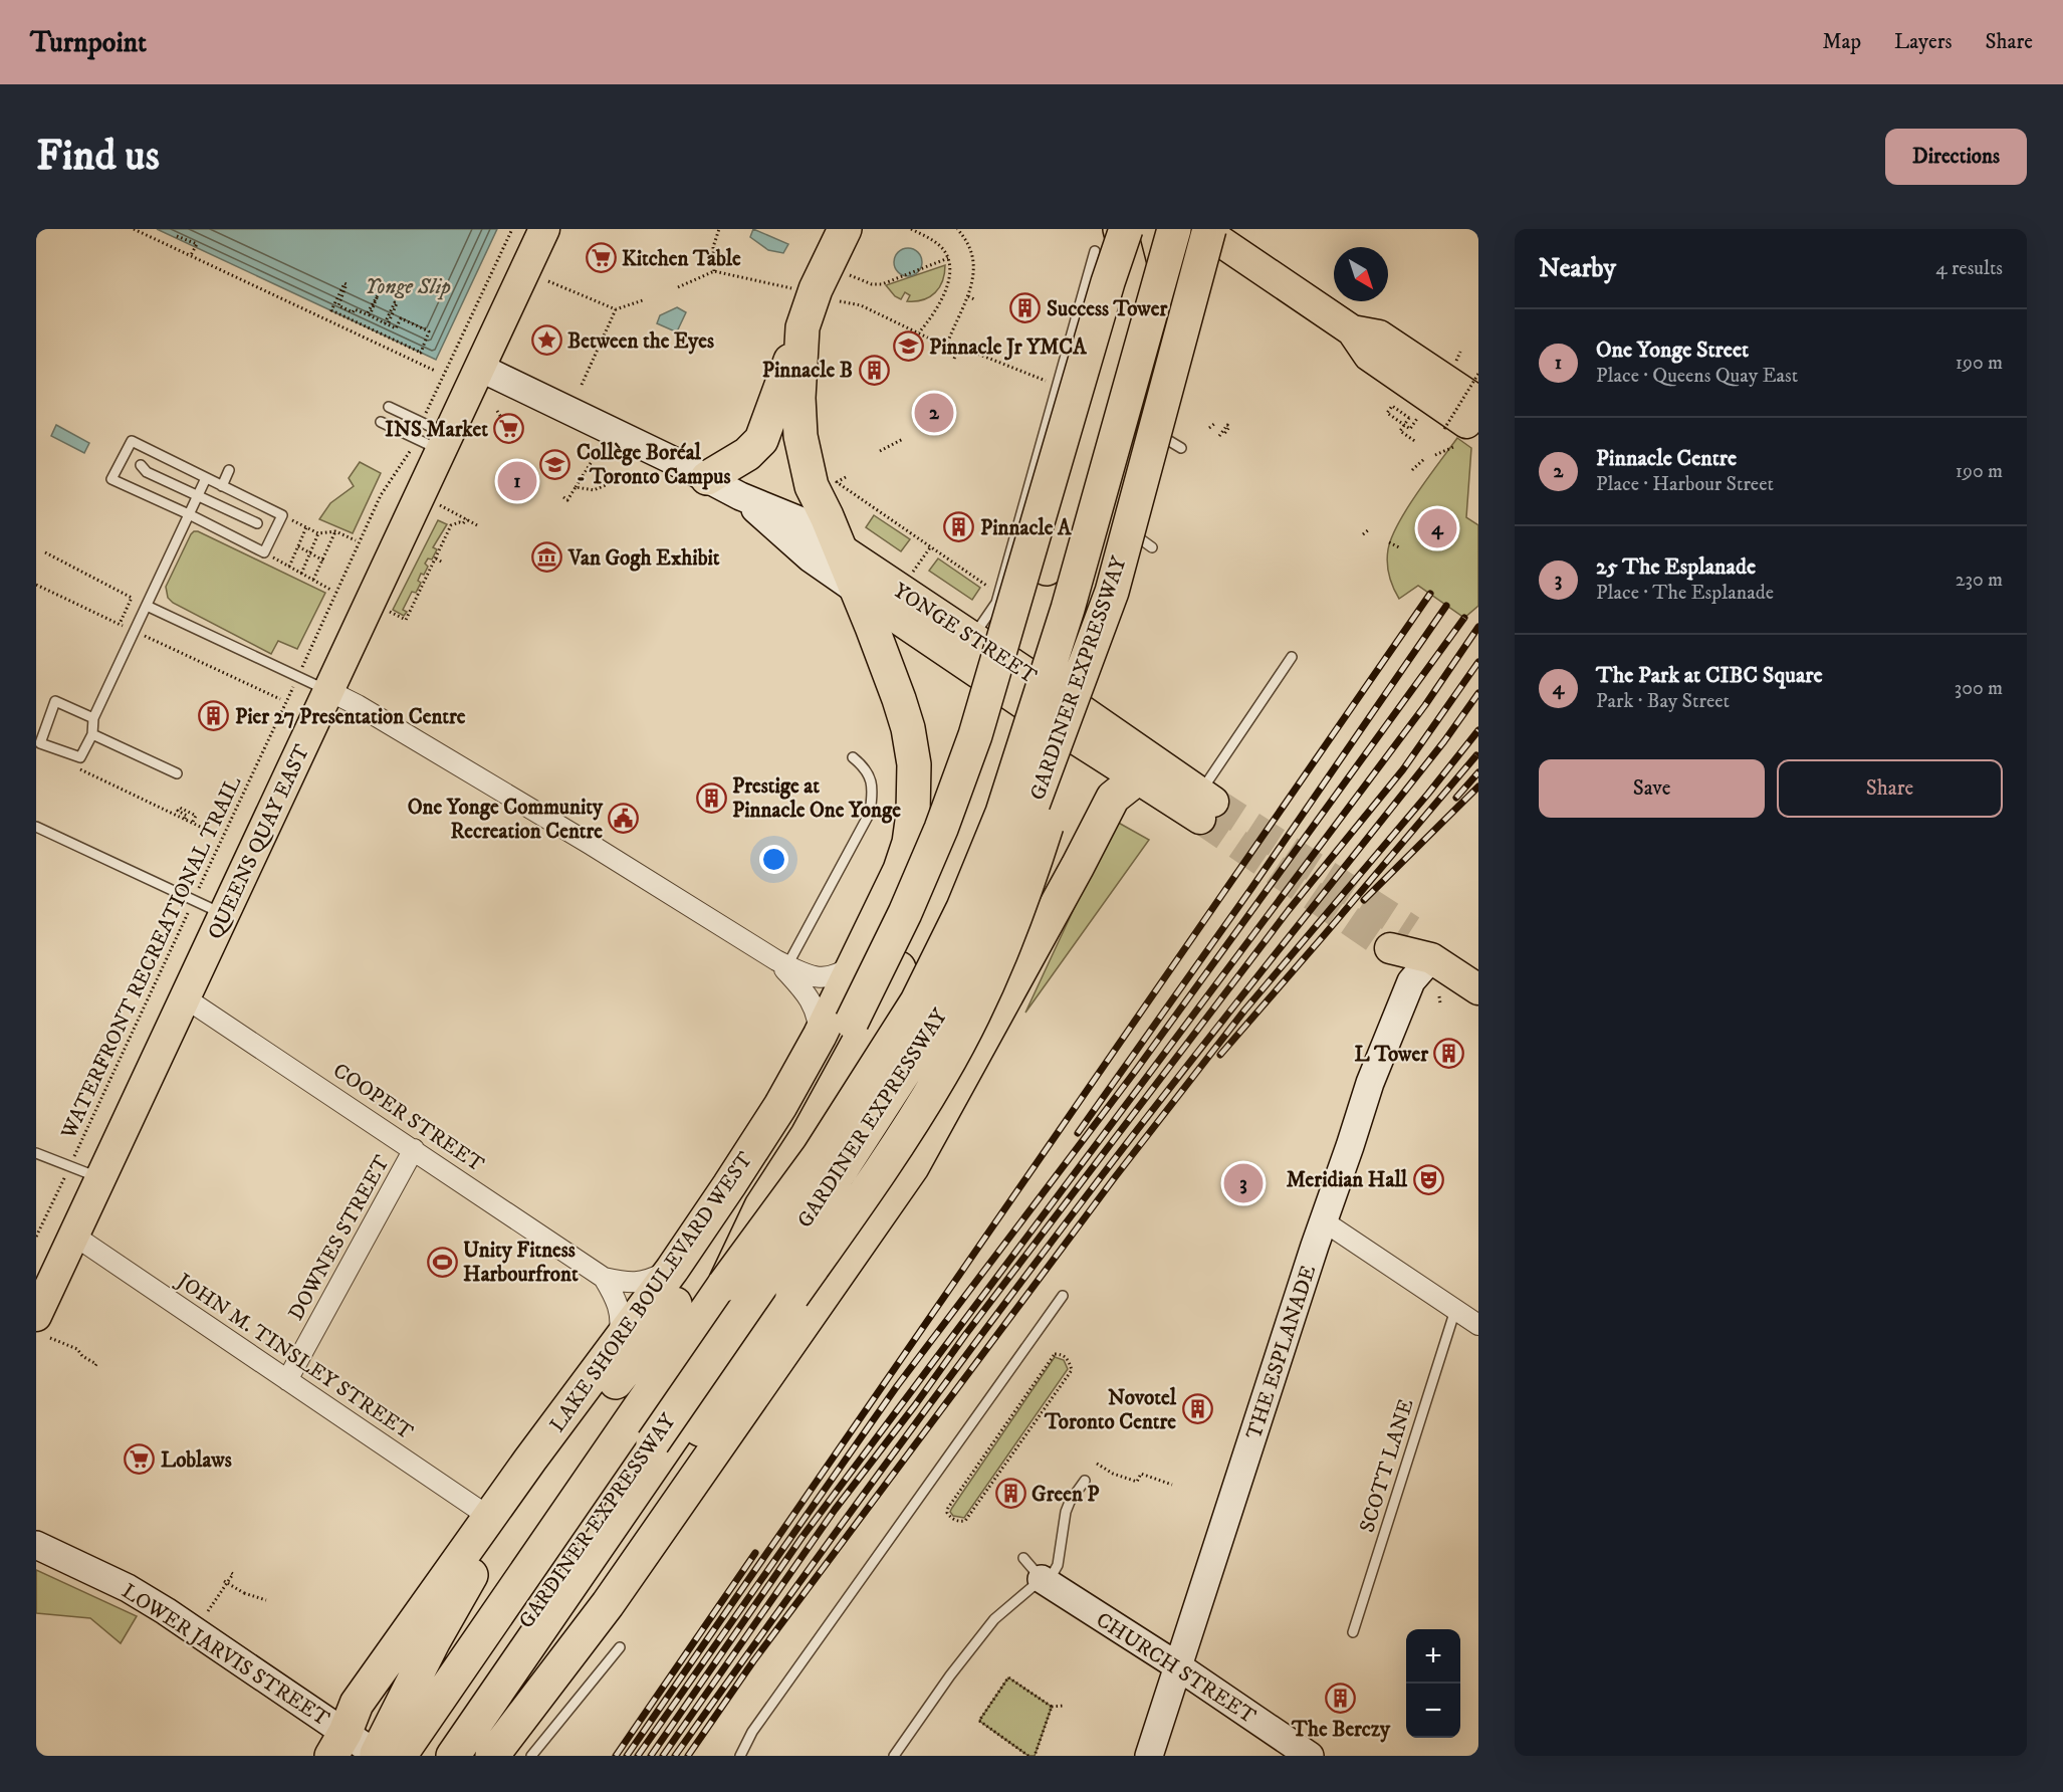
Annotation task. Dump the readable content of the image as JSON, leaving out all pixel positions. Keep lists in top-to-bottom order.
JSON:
{
  "streets": {
    "highway": ["GARDINER EXPRESSWAY", "LAKE SHORE BOULEVARD WEST"],
    "main road": [
      "YONGE STREET",
      "QUEENS QUAY EAST",
      "THE ESPLANADE",
      "LOWER JARVIS STREET",
      "CHURCH STREET"
    ],
    "street": ["COOPER STREET", "DOWNES STREET", "JOHN M. TINSLEY STREET"],
    "lane": ["SCOTT LANE"],
    "path": ["WATERFRONT RECREATIONAL TRAIL"]
  },
  "crossings": [
    ["YONGE STREET", "QUEENS QUAY EAST"],
    ["YONGE STREET", "LAKE SHORE BOULEVARD WEST"],
    ["GARDINER EXPRESSWAY", "LOWER JARVIS STREET"],
    ["QUEENS QUAY EAST", "COOPER STREET"],
    ["QUEENS QUAY EAST", "JOHN M. TINSLEY STREET"],
    ["COOPER STREET", "DOWNES STREET"],
    ["COOPER STREET", "LAKE SHORE BOULEVARD WEST"],
    ["DOWNES STREET", "JOHN M. TINSLEY STREET"],
    ["LAKE SHORE BOULEVARD WEST", "JOHN M. TINSLEY STREET"],
    ["LAKE SHORE BOULEVARD WEST", "LOWER JARVIS STREET"],
    ["THE ESPLANADE", "CHURCH STREET"]
  ],
  "water": ["Yonge Slip"],
  "places": {
    "supermarket": ["Kitchen Table", "INS Market", "Loblaws"],
    "building": [
      "Success Tower",
      "Pinnacle B",
      "Pinnacle A",
      "Pier 27 Presentation Centre",
      "Prestige at Pinnacle One Yonge",
      "L Tower",
      "Novotel Toronto Centre",
      "Green P",
      "The Berczy"
    ],
    "place": ["Between the Eyes"],
    "school or university": ["Pinnacle Jr YMCA", "Collège Boréal - Toronto Campus"],
    "museum": ["Van Gogh Exhibit"],
    "public building": ["One Yonge Community Recreation Centre"],
    "theatre": ["Meridian Hall"],
    "sports": ["Unity Fitness Harbourfront"]
  },
  "north": "bottom right",
  "page": {
    "header": "Turnpoint",
    "nav": ["Map", "Layers", "Share"],
    "buttons": [
      "Directions",
      ["Save", "Share"]
    ],
    "title": "Find us",
    "heading": ["Nearby", "4 results"],
    "list": [
      {
        "mark": "1",
        "name": "One Yonge Street",
        "note": "Place · Queens Quay East",
        "value": "190 m"
      },
      {
        "mark": "2",
        "name": "Pinnacle Centre",
        "note": "Place · Harbour Street",
        "value": "190 m"
      },
      {
        "mark": "3",
        "name": "25 The Esplanade",
        "note": "Place · The Esplanade",
        "value": "230 m"
      },
      {
        "mark": "4",
        "name": "The Park at CIBC Square",
        "note": "Park · Bay Street",
        "value": "300 m"
      }
    ],
    "pins": [
      "2",
      "1",
      "4",
      "3"
    ],
    "map_buttons": ["+", "−"]
  }
}
